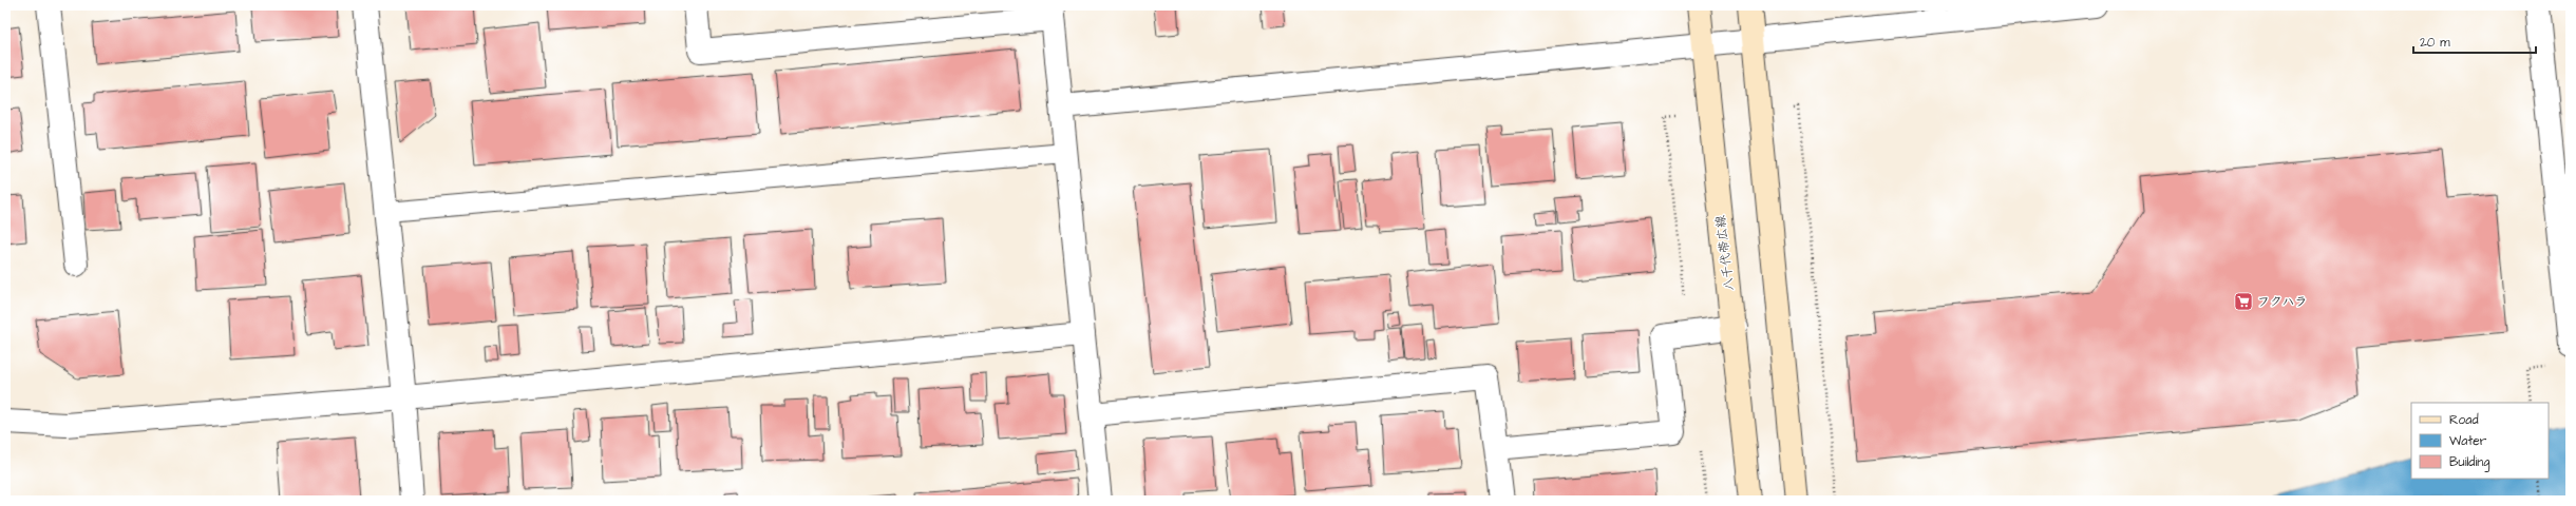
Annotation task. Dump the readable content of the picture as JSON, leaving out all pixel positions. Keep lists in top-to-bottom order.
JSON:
{
  "streets": {
    "main road": ["八千代帯広線"]
  },
  "places": {
    "supermarket": ["フクハラ"]
  },
  "legend": ["Road", "Water", "Building"],
  "scale_bar": "20 m"
}
